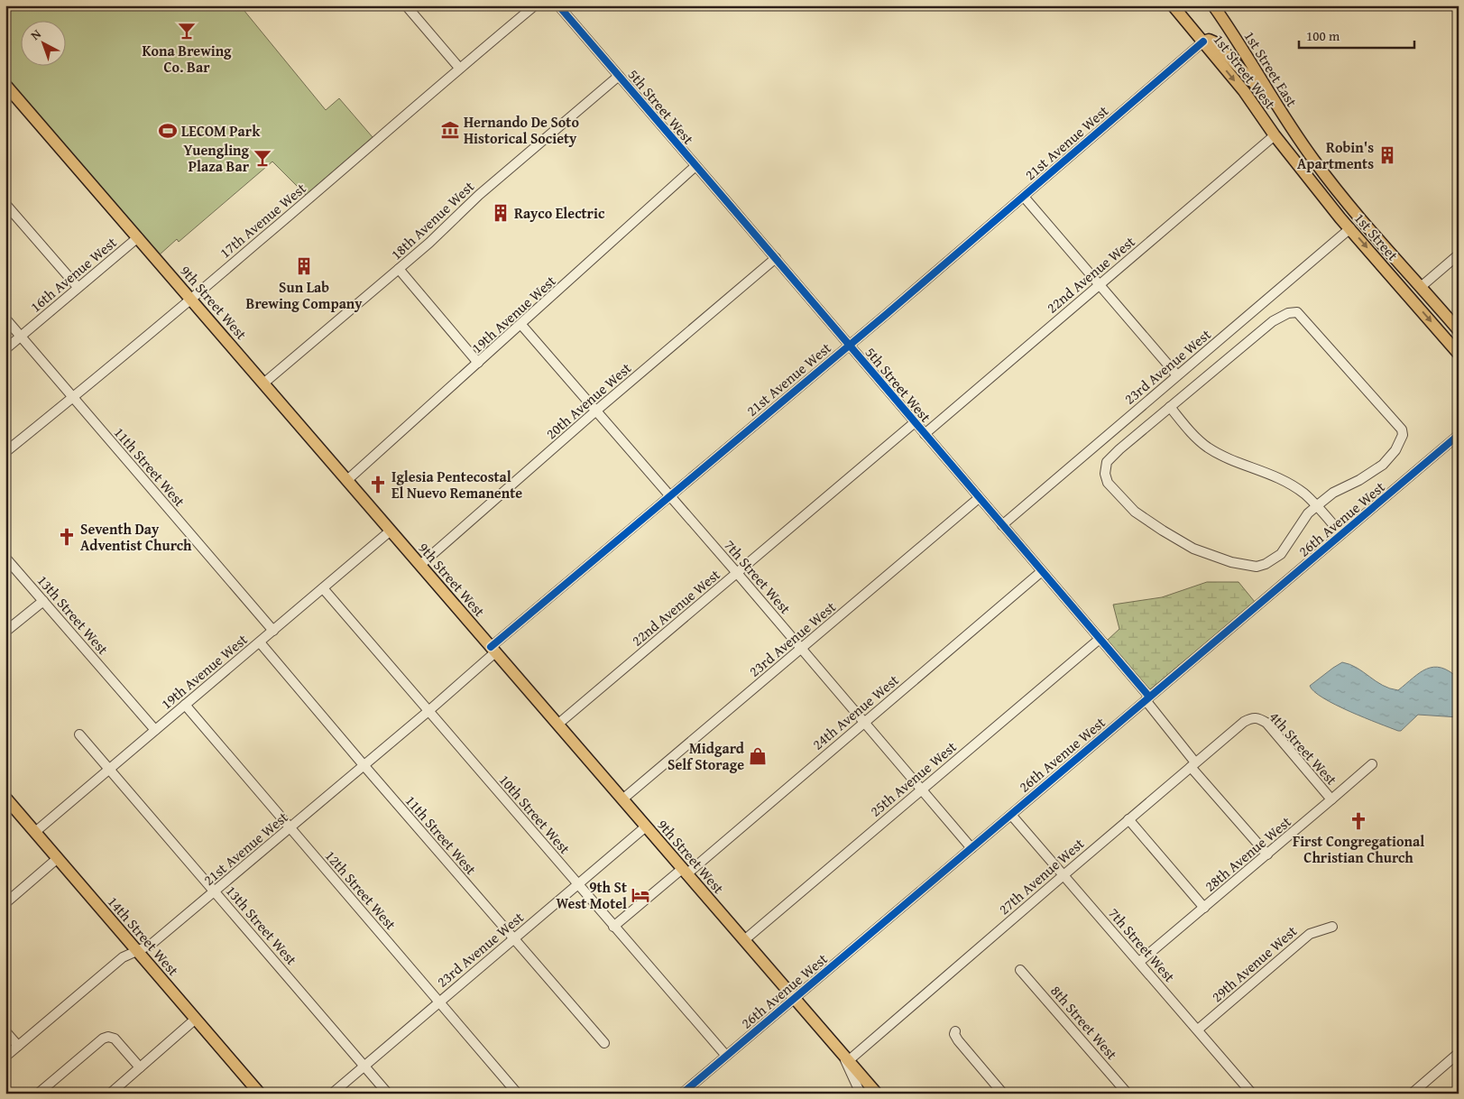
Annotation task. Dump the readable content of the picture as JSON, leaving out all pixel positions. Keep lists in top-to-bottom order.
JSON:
{
  "streets": {
    "main road": [
      "1st Street East",
      "1st Street West",
      "1st Street",
      "9th Street West",
      "14th Street West"
    ],
    "street": [
      "5th Street West",
      "21st Avenue West",
      "17th Avenue West",
      "18th Avenue West",
      "16th Avenue West",
      "22nd Avenue West",
      "19th Avenue West",
      "23rd Avenue West",
      "20th Avenue West",
      "11th Street West",
      "26th Avenue West",
      "7th Street West",
      "13th Street West",
      "24th Avenue West",
      "4th Street West",
      "25th Avenue West",
      "10th Street West",
      "28th Avenue West",
      "27th Avenue West",
      "12th Street West",
      "29th Avenue West",
      "8th Street West"
    ]
  },
  "crossings": [
    ["1st Street East", "1st Street"],
    ["1st Street West", "21st Avenue West"],
    ["1st Street West", "1st Street"],
    ["1st Street West", "22nd Avenue West"],
    ["5th Street West", "21st Avenue West"],
    ["5th Street West", "18th Avenue West"],
    ["5th Street West", "22nd Avenue West"],
    ["5th Street West", "19th Avenue West"],
    ["5th Street West", "23rd Avenue West"],
    ["5th Street West", "20th Avenue West"],
    ["5th Street West", "26th Avenue West"],
    ["5th Street West", "24th Avenue West"],
    ["5th Street West", "25th Avenue West"],
    ["5th Street West", "28th Avenue West"],
    ["5th Street West", "27th Avenue West"],
    ["21st Avenue West", "9th Street West"],
    ["21st Avenue West", "11th Street West"],
    ["21st Avenue West", "7th Street West"],
    ["21st Avenue West", "13th Street West"],
    ["21st Avenue West", "10th Street West"],
    ["21st Avenue West", "12th Street West"],
    ["21st Avenue West", "14th Street West"],
    ["17th Avenue West", "9th Street West"],
    ["17th Avenue West", "11th Street West"],
    ["18th Avenue West", "9th Street West"],
    ["1st Street", "22nd Avenue West"],
    ["1st Street", "23rd Avenue West"],
    ["16th Avenue West", "9th Street West"],
    ["16th Avenue West", "11th Street West"],
    ["22nd Avenue West", "9th Street West"],
    ["22nd Avenue West", "7th Street West"],
    ["9th Street West", "19th Avenue West"],
    ["9th Street West", "23rd Avenue West"],
    ["9th Street West", "20th Avenue West"],
    ["9th Street West", "26th Avenue West"],
    ["9th Street West", "24th Avenue West"],
    ["9th Street West", "25th Avenue West"],
    ["9th Street West", "27th Avenue West"],
    ["19th Avenue West", "11th Street West"],
    ["19th Avenue West", "7th Street West"],
    ["19th Avenue West", "13th Street West"],
    ["19th Avenue West", "10th Street West"],
    ["19th Avenue West", "12th Street West"],
    ["19th Avenue West", "14th Street West"],
    ["23rd Avenue West", "11th Street West"],
    ["23rd Avenue West", "7th Street West"],
    ["23rd Avenue West", "13th Street West"],
    ["23rd Avenue West", "10th Street West"],
    ["23rd Avenue West", "12th Street West"],
    ["20th Avenue West", "7th Street West"],
    ["26th Avenue West", "7th Street West"],
    ["26th Avenue West", "10th Street West"],
    ["7th Street West", "24th Avenue West"],
    ["7th Street West", "25th Avenue West"],
    ["7th Street West", "28th Avenue West"],
    ["7th Street West", "27th Avenue West"],
    ["7th Street West", "29th Avenue West"],
    ["24th Avenue West", "10th Street West"],
    ["4th Street West", "28th Avenue West"],
    ["4th Street West", "27th Avenue West"]
  ],
  "places": {
    "bar": ["Kona Brewing Co. Bar", "Yuengling Plaza Bar"],
    "museum": ["Hernando De Soto Historical Society"],
    "sports": ["LECOM Park"],
    "building": ["Robin's Apartments", "Rayco Electric", "Sun Lab Brewing Company"],
    "church": ["Iglesia Pentecostal El Nuevo Remanente", "Seventh Day Adventist Church", "First Congregational Christian Church"],
    "shop": ["Midgard Self Storage"],
    "hotel": ["9th St West Motel"]
  },
  "scale_bar": "100 m",
  "north": "top left"
}
